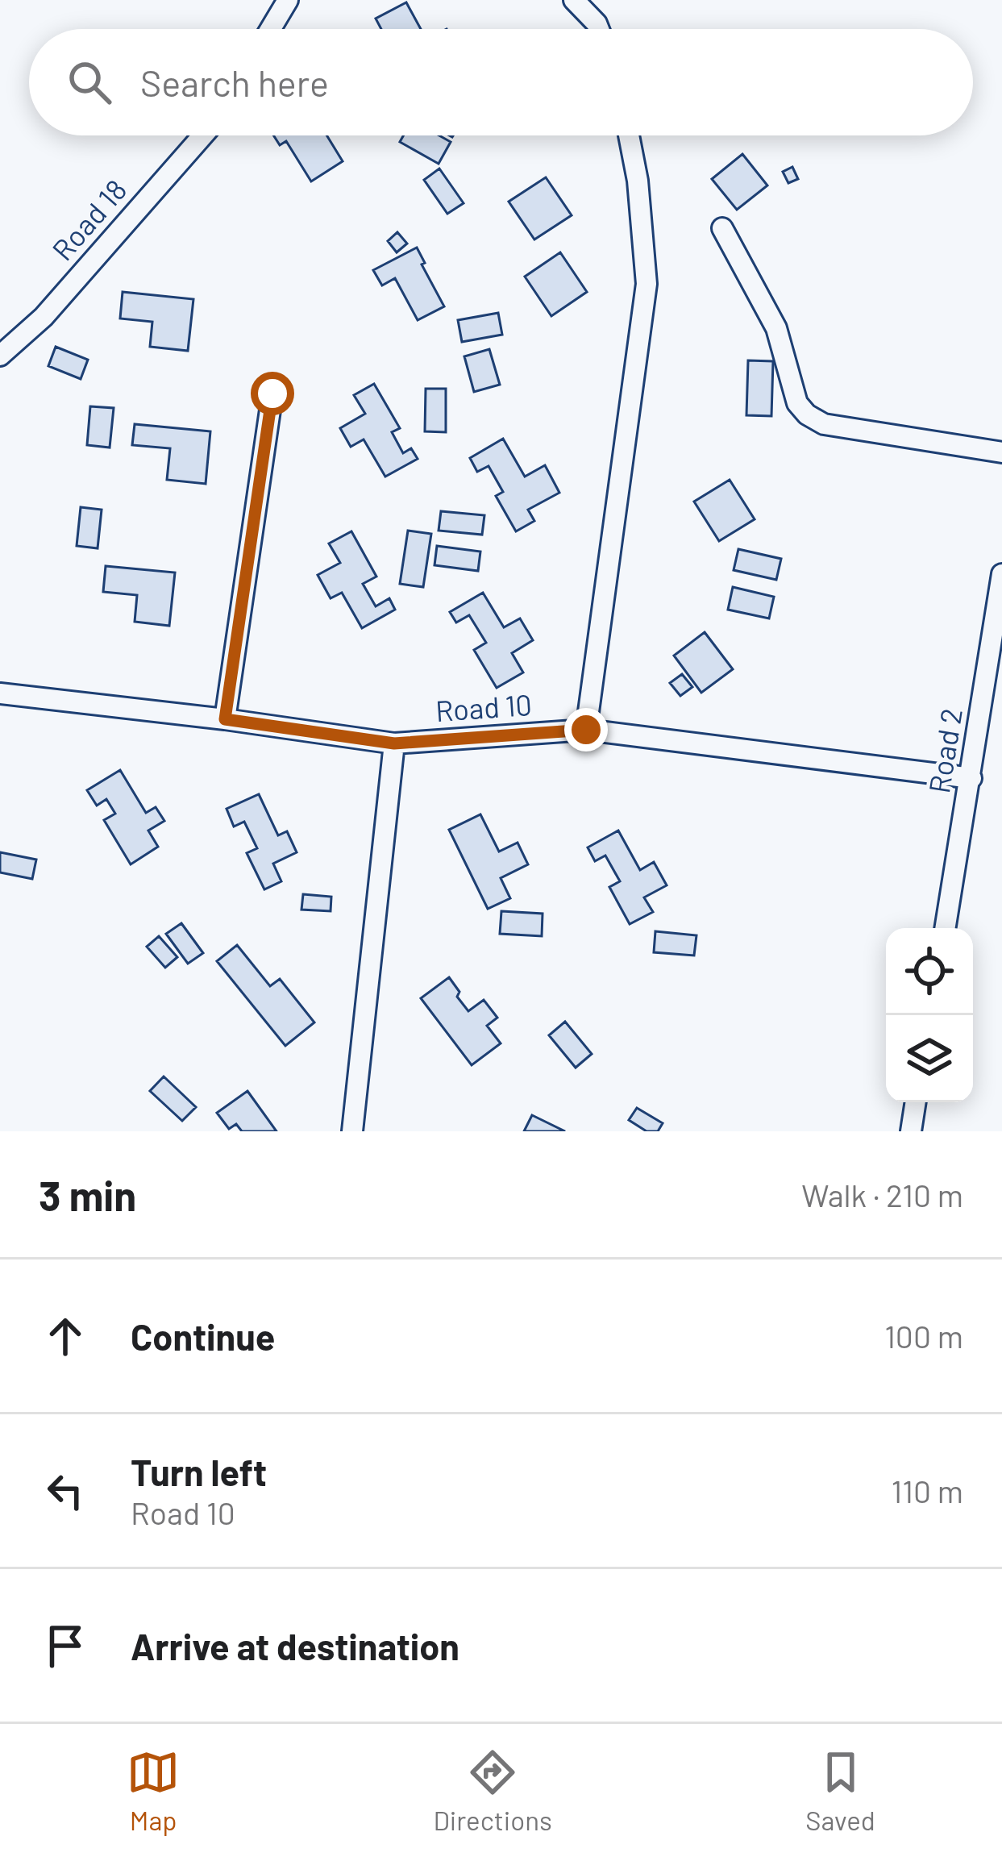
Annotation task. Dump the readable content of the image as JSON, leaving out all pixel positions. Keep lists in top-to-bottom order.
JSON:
{
  "streets": {
    "street": ["Road 18", "Road 10", "Road 2"]
  },
  "crossings": [
    ["Road 10", "Road 2"]
  ],
  "page": {
    "search": "Search here",
    "heading": ["3 min", "Walk · 210 m"],
    "list": [
      ["Continue", "100 m"],
      ["Turn left", "Road 10", "110 m"],
      "Arrive at destination"
    ],
    "nav": ["Map", "Directions", "Saved"]
  }
}
